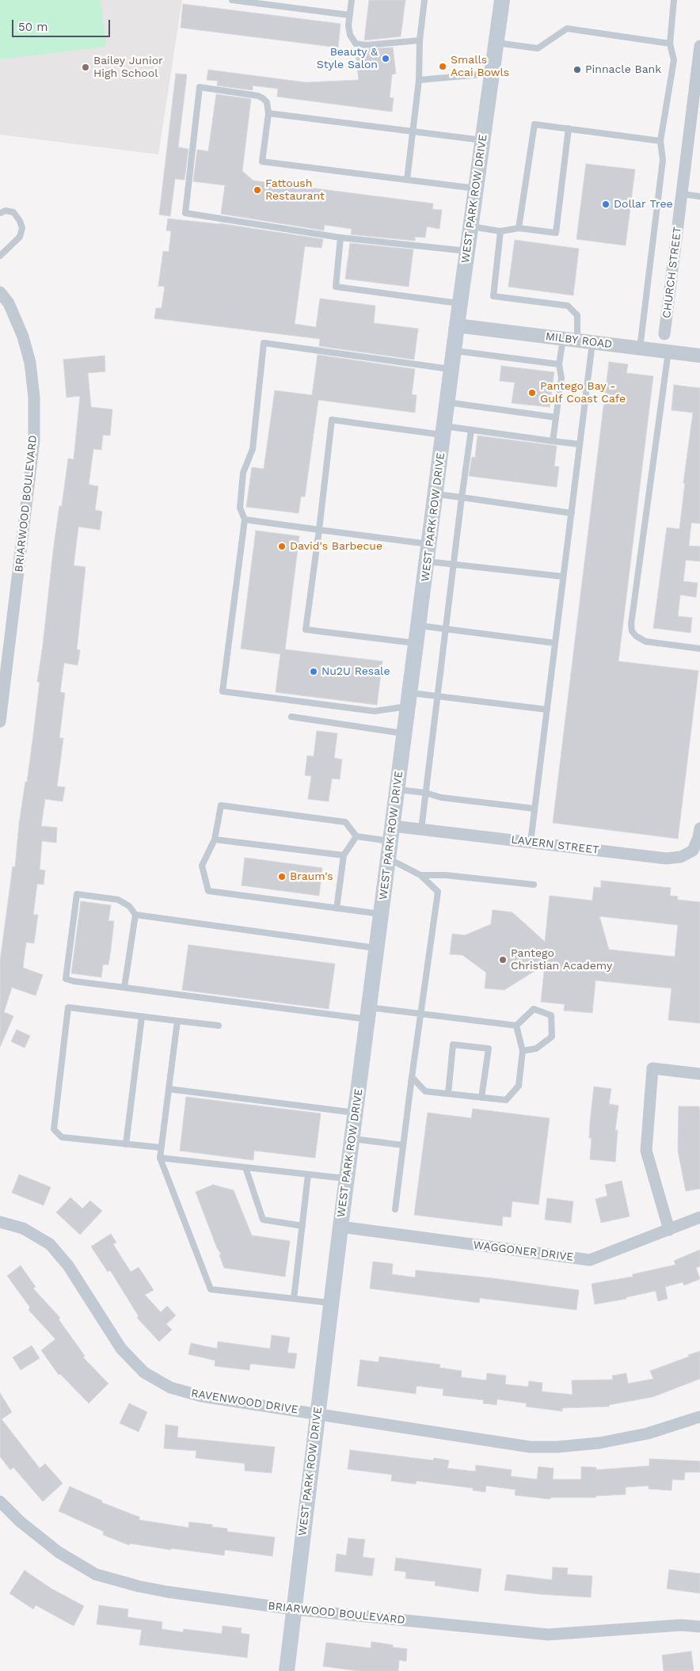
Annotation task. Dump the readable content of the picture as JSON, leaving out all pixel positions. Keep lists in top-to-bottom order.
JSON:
{
  "streets": {
    "main road": ["WEST PARK ROW DRIVE"],
    "street": [
      "CHURCH STREET",
      "MILBY ROAD",
      "BRIARWOOD BOULEVARD",
      "LAVERN STREET",
      "WAGGONER DRIVE",
      "RAVENWOOD DRIVE"
    ]
  },
  "crossings": [
    ["WEST PARK ROW DRIVE", "MILBY ROAD"],
    ["WEST PARK ROW DRIVE", "BRIARWOOD BOULEVARD"],
    ["WEST PARK ROW DRIVE", "LAVERN STREET"],
    ["WEST PARK ROW DRIVE", "WAGGONER DRIVE"],
    ["WEST PARK ROW DRIVE", "RAVENWOOD DRIVE"]
  ],
  "places": [
    "Beauty & Style Salon",
    "Smalls Acai Bowls",
    "Bailey Junior High School",
    "Pinnacle Bank",
    "Fattoush Restaurant",
    "Dollar Tree",
    "Pantego Bay - Gulf Coast Cafe",
    "David's Barbecue",
    "Nu2U Resale",
    "Braum's",
    "Pantego Christian Academy"
  ],
  "scale_bar": "50 m"
}
